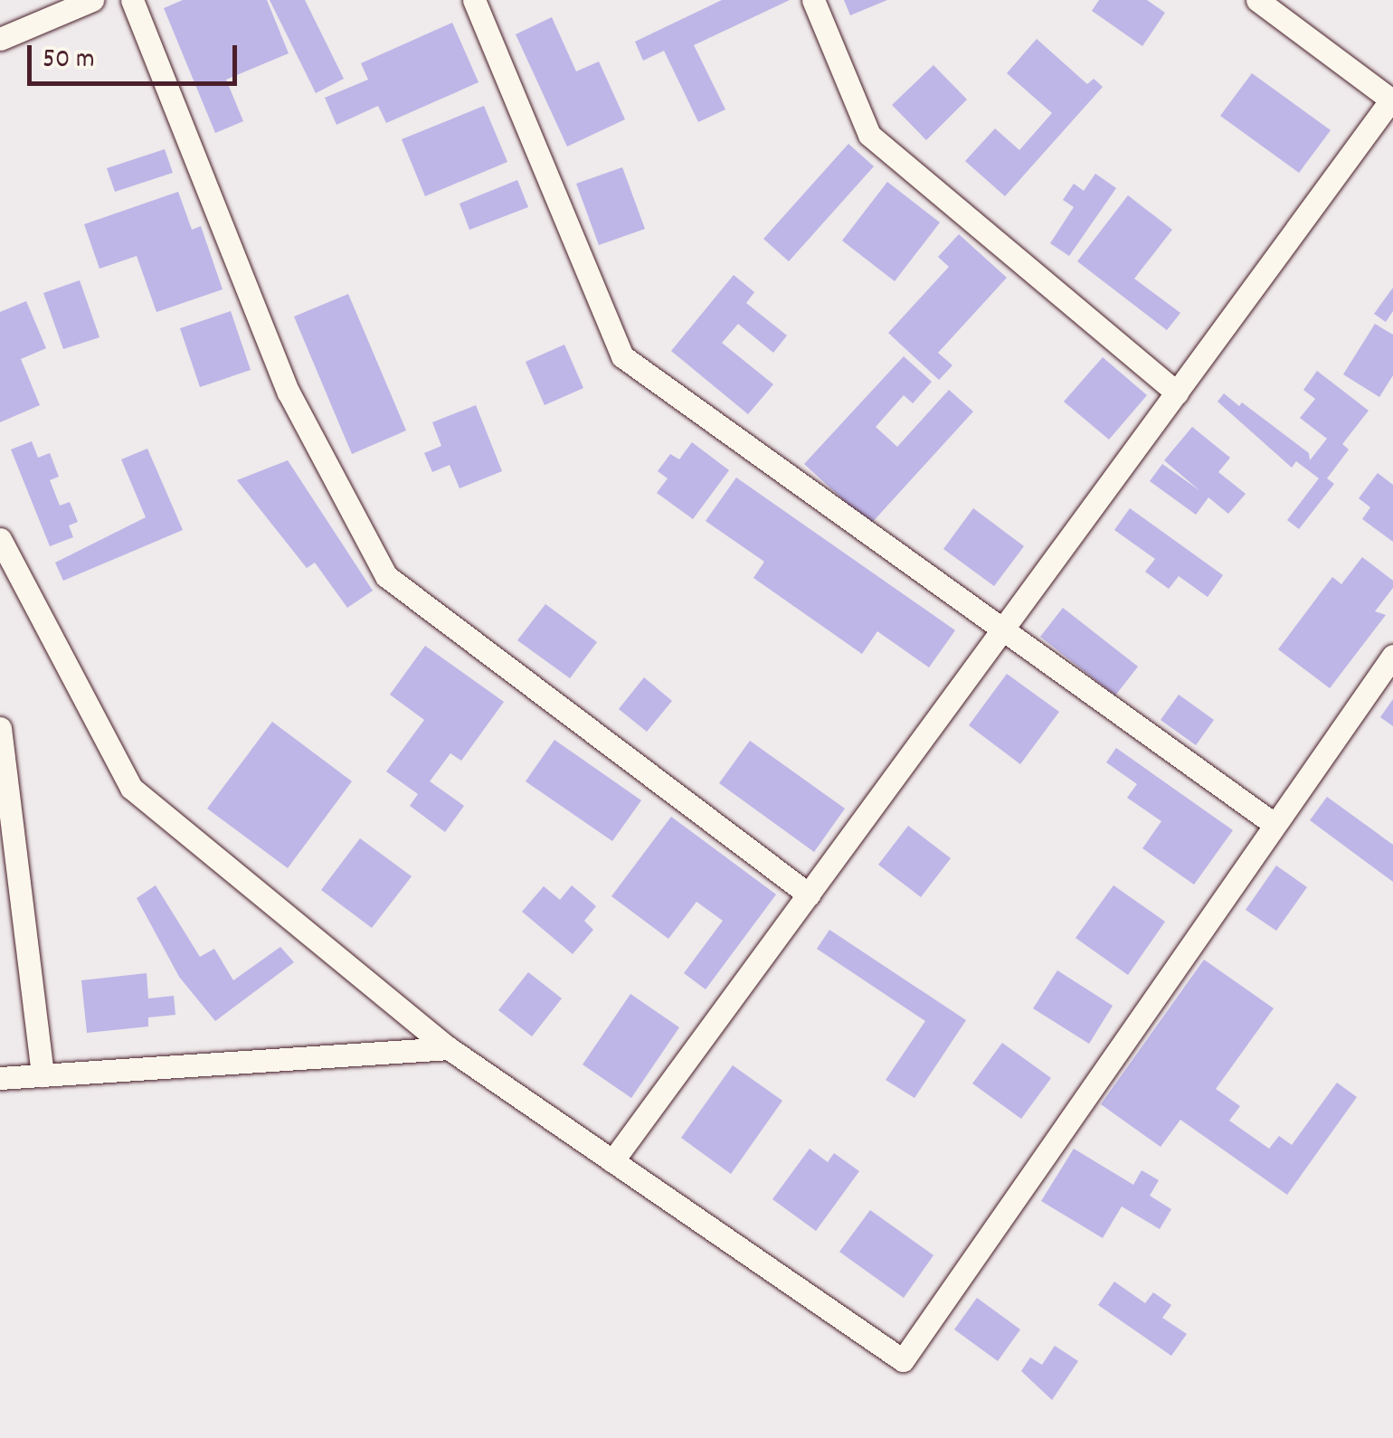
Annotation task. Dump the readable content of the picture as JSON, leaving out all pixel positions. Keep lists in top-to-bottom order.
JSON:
{
  "scale_bar": "50 m"
}
